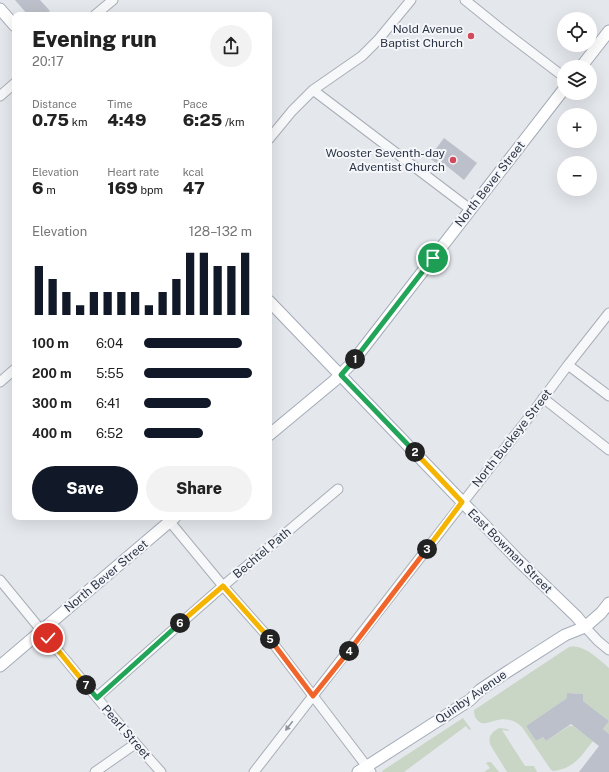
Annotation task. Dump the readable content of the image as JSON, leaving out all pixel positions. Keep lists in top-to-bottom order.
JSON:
{
  "streets": {
    "main road": ["North Bever Street", "East Bowman Street", "Quinby Avenue"],
    "street": ["North Buckeye Street", "Bechtel Path", "Pearl Street"]
  },
  "crossings": [
    ["North Bever Street", "East Bowman Street"],
    ["North Bever Street", "Pearl Street"],
    ["North Buckeye Street", "East Bowman Street"],
    ["East Bowman Street", "Quinby Avenue"],
    ["Bechtel Path", "Pearl Street"]
  ],
  "places": ["Nold Avenue Baptist Church", "Wooster Seventh-day Adventist Church"],
  "page": {
    "map_buttons": ["+", "−"],
    "heading": ["Evening run", "20:17"],
    "stats": [
      ["Distance", "0.75 km"],
      ["Time", "4:49"],
      ["Pace", "6:25 /km"],
      ["Elevation", "6 m"],
      ["Heart rate", "169 bpm"],
      ["kcal", "47"]
    ],
    "chart": ["Elevation", "128–132 m"],
    "list": [
      {
        "name": "100 m",
        "note": "6:04"
      },
      {
        "name": "200 m",
        "note": "5:55"
      },
      {
        "name": "300 m",
        "note": "6:41"
      },
      {
        "name": "400 m",
        "note": "6:52"
      }
    ],
    "pins": [
      "1",
      "2",
      "3",
      "6",
      "5",
      "4",
      "7"
    ],
    "buttons": ["Save", "Share"]
  }
}
